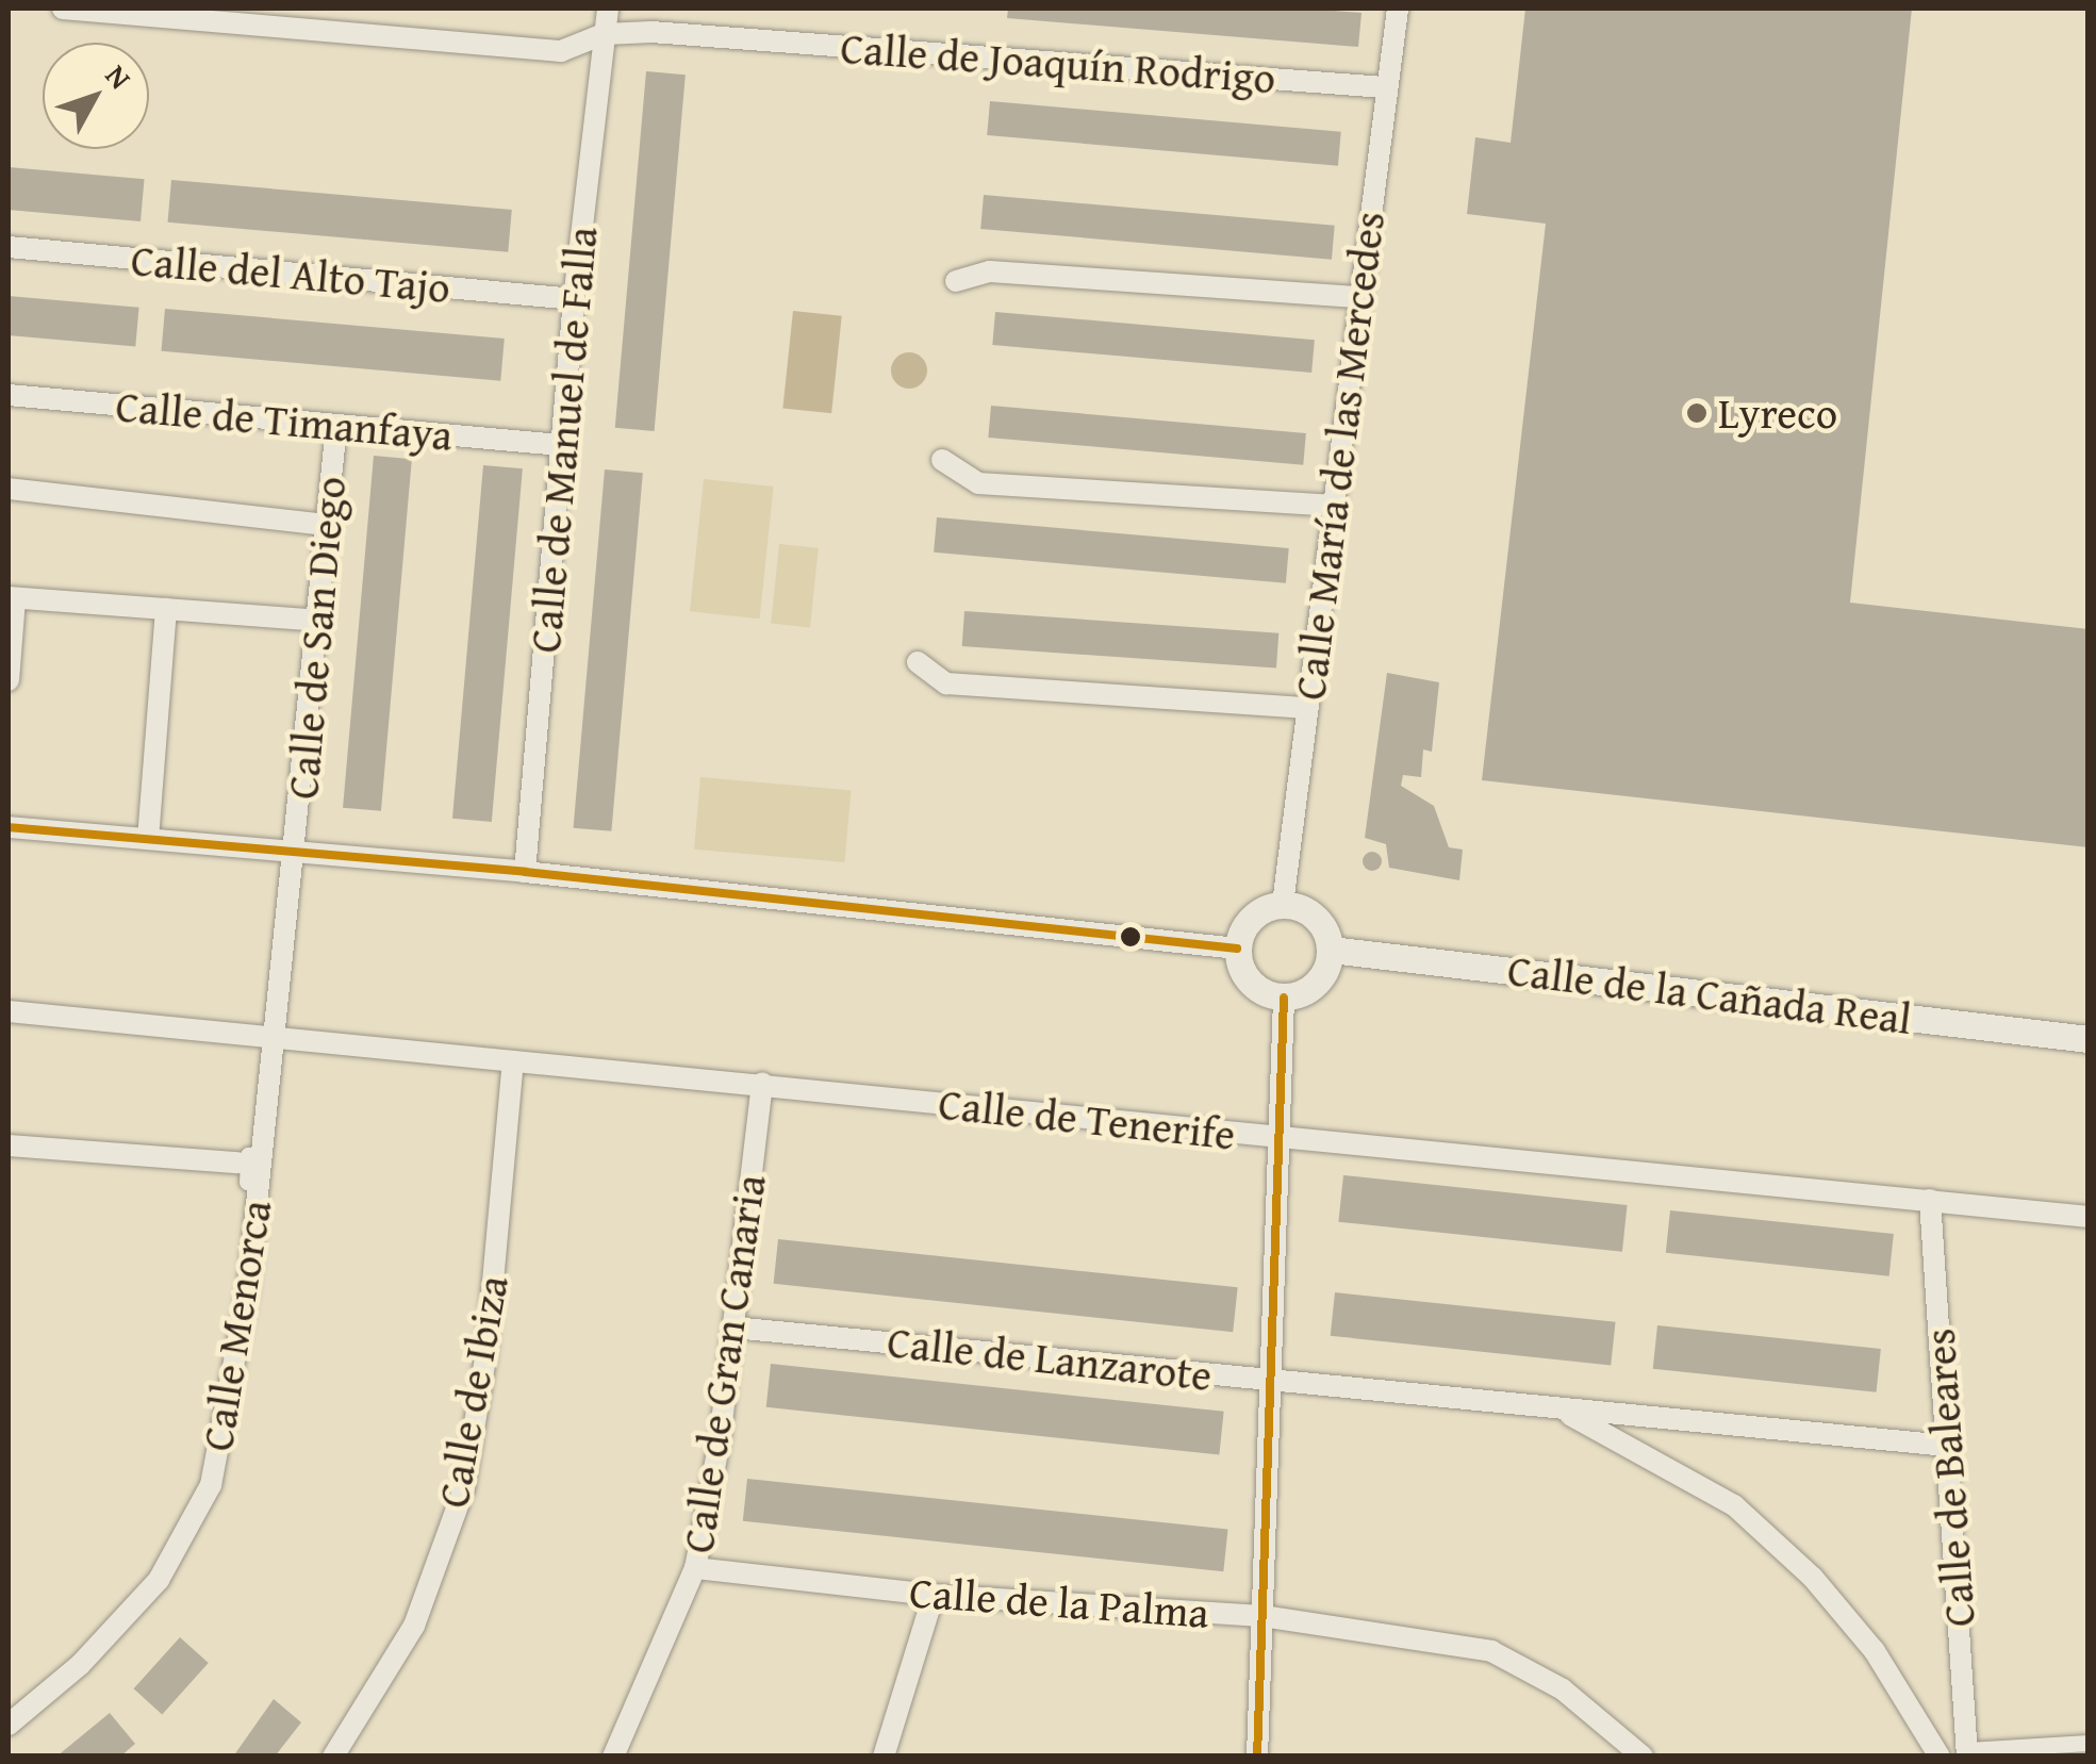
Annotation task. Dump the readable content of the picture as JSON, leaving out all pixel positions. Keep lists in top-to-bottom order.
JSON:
{
  "streets": {
    "street": [
      "Calle de Joaquín Rodrigo",
      "Calle del Alto Tajo",
      "Calle de Timanfaya",
      "Calle de Manuel de Falla",
      "Calle María de las Mercedes",
      "Calle de San Diego",
      "Calle de la Cañada Real",
      "Calle de Tenerife",
      "Calle Menorca",
      "Calle de Lanzarote",
      "Calle de Gran Canaria",
      "Calle de Ibiza",
      "Calle de Baleares",
      "Calle de la Palma"
    ]
  },
  "crossings": [
    ["Calle de Joaquín Rodrigo", "Calle de Manuel de Falla"],
    ["Calle de Joaquín Rodrigo", "Calle María de las Mercedes"],
    ["Calle del Alto Tajo", "Calle de Manuel de Falla"],
    ["Calle de Timanfaya", "Calle de Manuel de Falla"],
    ["Calle de Timanfaya", "Calle de San Diego"],
    ["Calle María de las Mercedes", "Calle de la Cañada Real"],
    ["Calle de San Diego", "Calle Menorca"],
    ["Calle de Tenerife", "Calle Menorca"],
    ["Calle de Tenerife", "Calle de Gran Canaria"],
    ["Calle de Tenerife", "Calle de Ibiza"],
    ["Calle de Tenerife", "Calle de Baleares"],
    ["Calle de Lanzarote", "Calle de Gran Canaria"],
    ["Calle de Lanzarote", "Calle de Baleares"],
    ["Calle de Gran Canaria", "Calle de la Palma"]
  ],
  "places": ["Lyreco"],
  "north": "top right"
}
